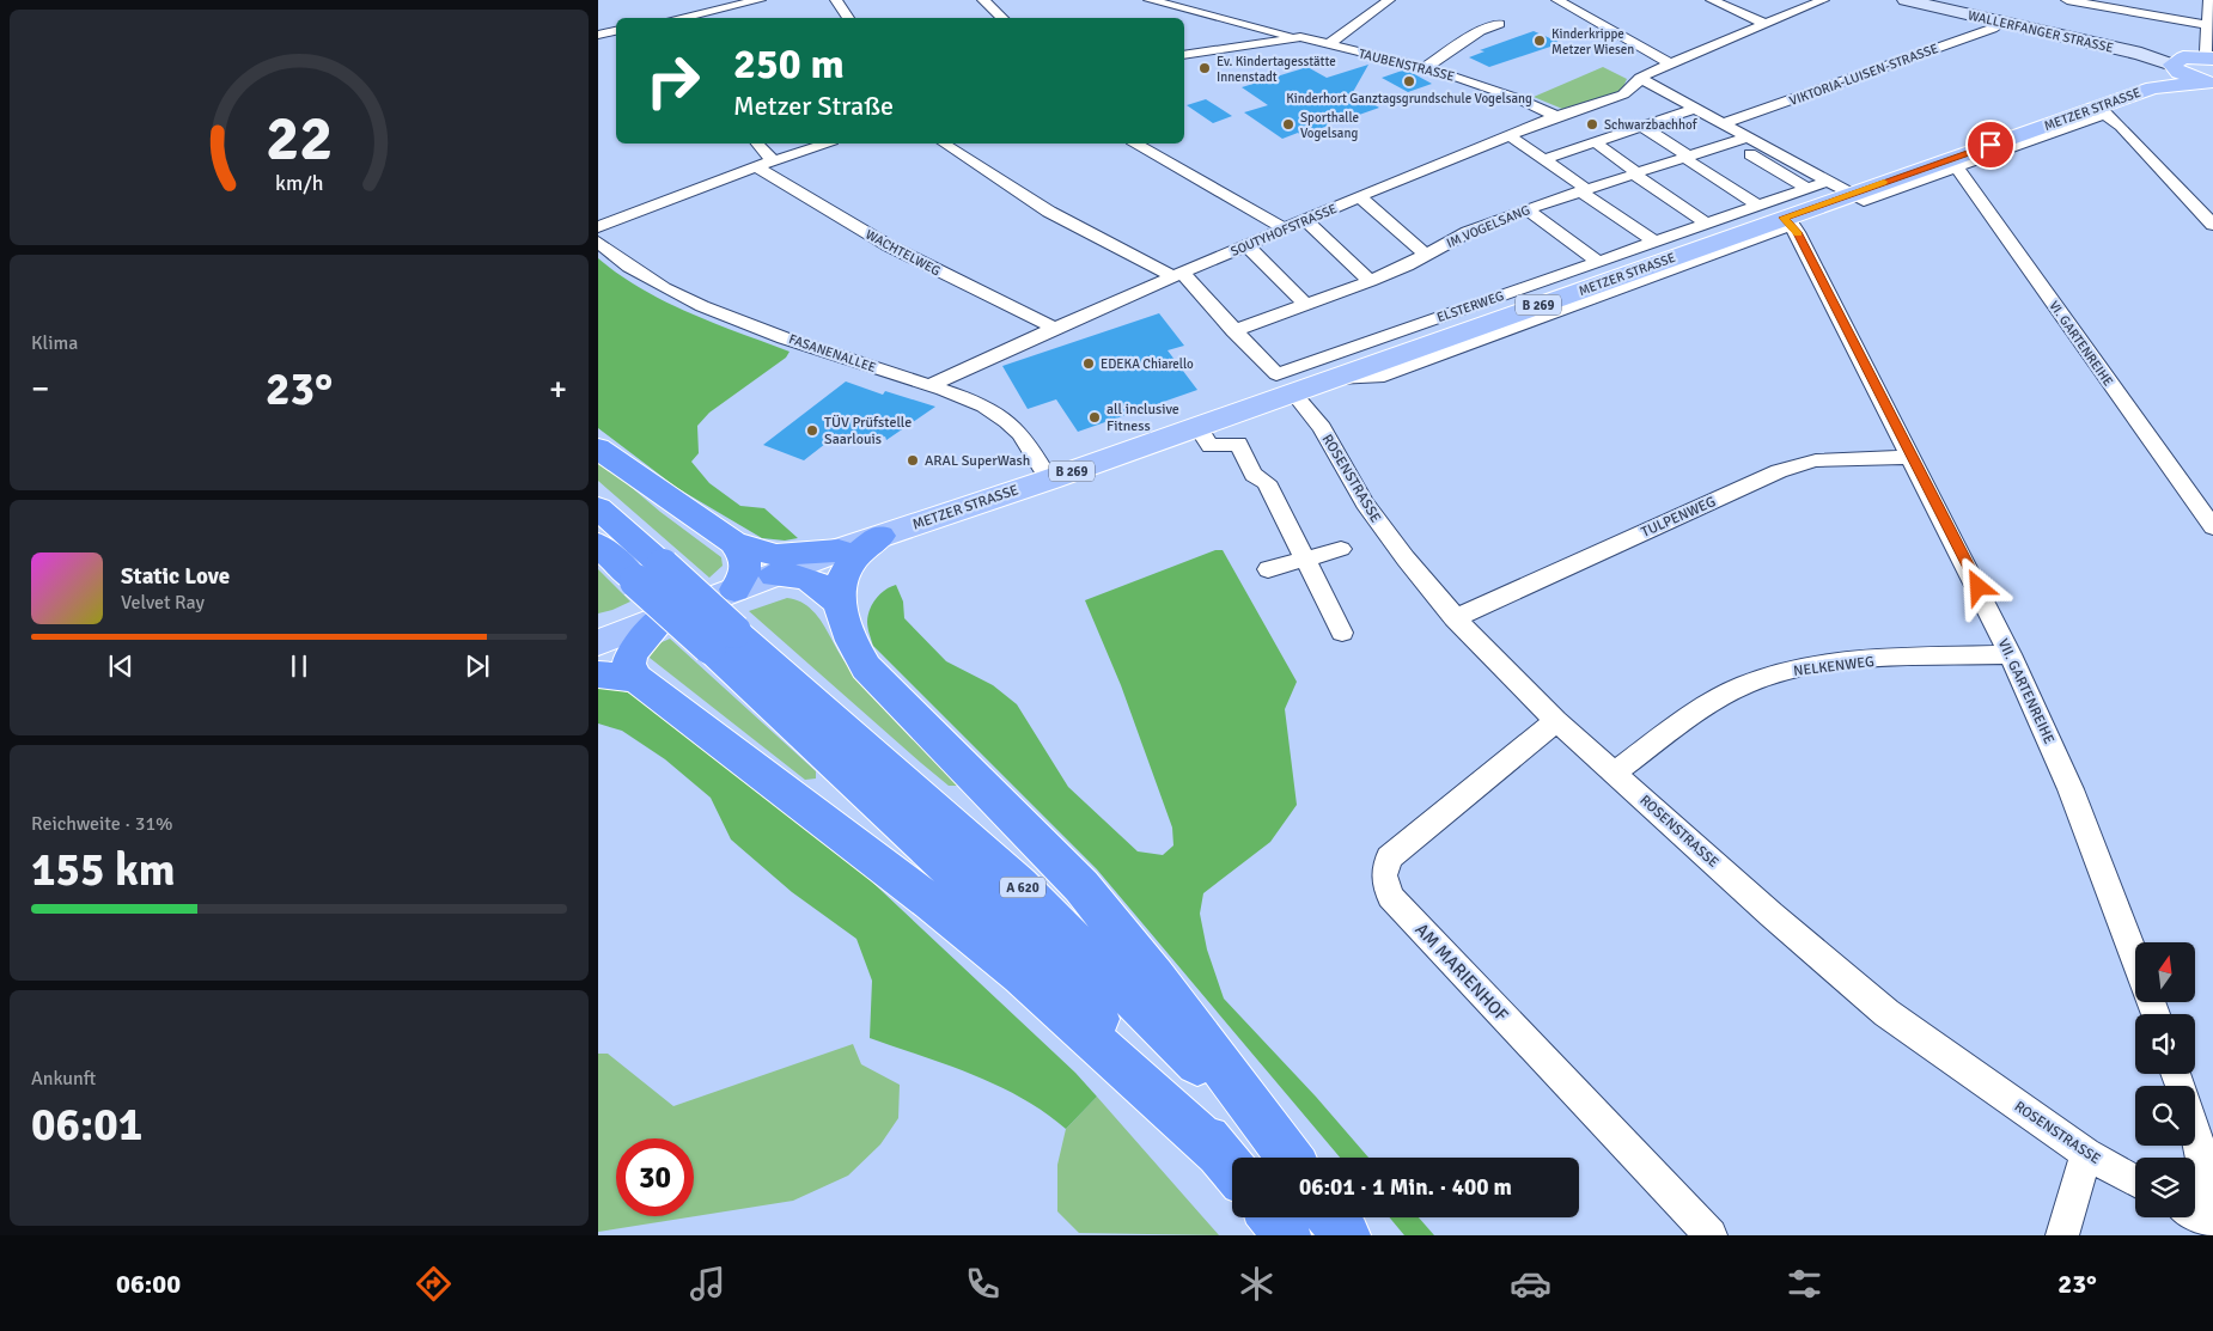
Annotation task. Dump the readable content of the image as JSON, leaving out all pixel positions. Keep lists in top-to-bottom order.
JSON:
{
  "streets": {
    "highway": ["A 620"],
    "main road": ["WALLERFANGER STRASSE", "METZER STRASSE", "B 269"],
    "street": [
      "TAUBENSTRASSE",
      "VIKTORIA-LUISEN-STRASSE",
      "IM VOGELSANG",
      "SOUTYHOFSTRASSE",
      "WACHTELWEG",
      "ELSTERWEG",
      "VI. GARTENREIHE",
      "FASANENALLEE",
      "ROSENSTRASSE",
      "TULPENWEG",
      "NELKENWEG",
      "VII. GARTENREIHE",
      "AM MARIENHOF"
    ]
  },
  "crossings": [
    ["WALLERFANGER STRASSE", "VIKTORIA-LUISEN-STRASSE"],
    ["WALLERFANGER STRASSE", "METZER STRASSE"],
    ["TAUBENSTRASSE", "SOUTYHOFSTRASSE"],
    ["METZER STRASSE", "VI. GARTENREIHE"],
    ["METZER STRASSE", "FASANENALLEE"],
    ["METZER STRASSE", "ROSENSTRASSE"],
    ["METZER STRASSE", "VII. GARTENREIHE"],
    ["IM VOGELSANG", "ELSTERWEG"],
    ["SOUTYHOFSTRASSE", "WACHTELWEG"],
    ["SOUTYHOFSTRASSE", "ELSTERWEG"],
    ["SOUTYHOFSTRASSE", "FASANENALLEE"],
    ["ROSENSTRASSE", "TULPENWEG"],
    ["ROSENSTRASSE", "NELKENWEG"],
    ["ROSENSTRASSE", "AM MARIENHOF"],
    ["TULPENWEG", "VII. GARTENREIHE"],
    ["NELKENWEG", "VII. GARTENREIHE"]
  ],
  "places": [
    "Kinderkrippe Metzer Wiesen",
    "Ev. Kindertagesstätte Innenstadt",
    "Kinderhort Ganztagsgrundschule Vogelsang",
    "Sporthalle Vogelsang",
    "Schwarzbachhof",
    "EDEKA Chiarello",
    "all inclusive Fitness",
    "TÜV Prüfstelle Saarlouis",
    "ARAL SuperWash"
  ],
  "north": "top",
  "page": {
    "turn": ["250 m", "Metzer Straße"],
    "tile": [
      "Klima",
      ["Reichweite · 31%", "155 km"],
      ["Ankunft", "06:01"]
    ],
    "heat": ["−", "23°", "+"],
    "song": ["Static Love", "Velvet Ray"],
    "limit": "30",
    "trip": "06:01 · 1 Min. · 400 m",
    "tabs": ["06:00", "23°"],
    "gauge": ["22", "km/h"]
  }
}
